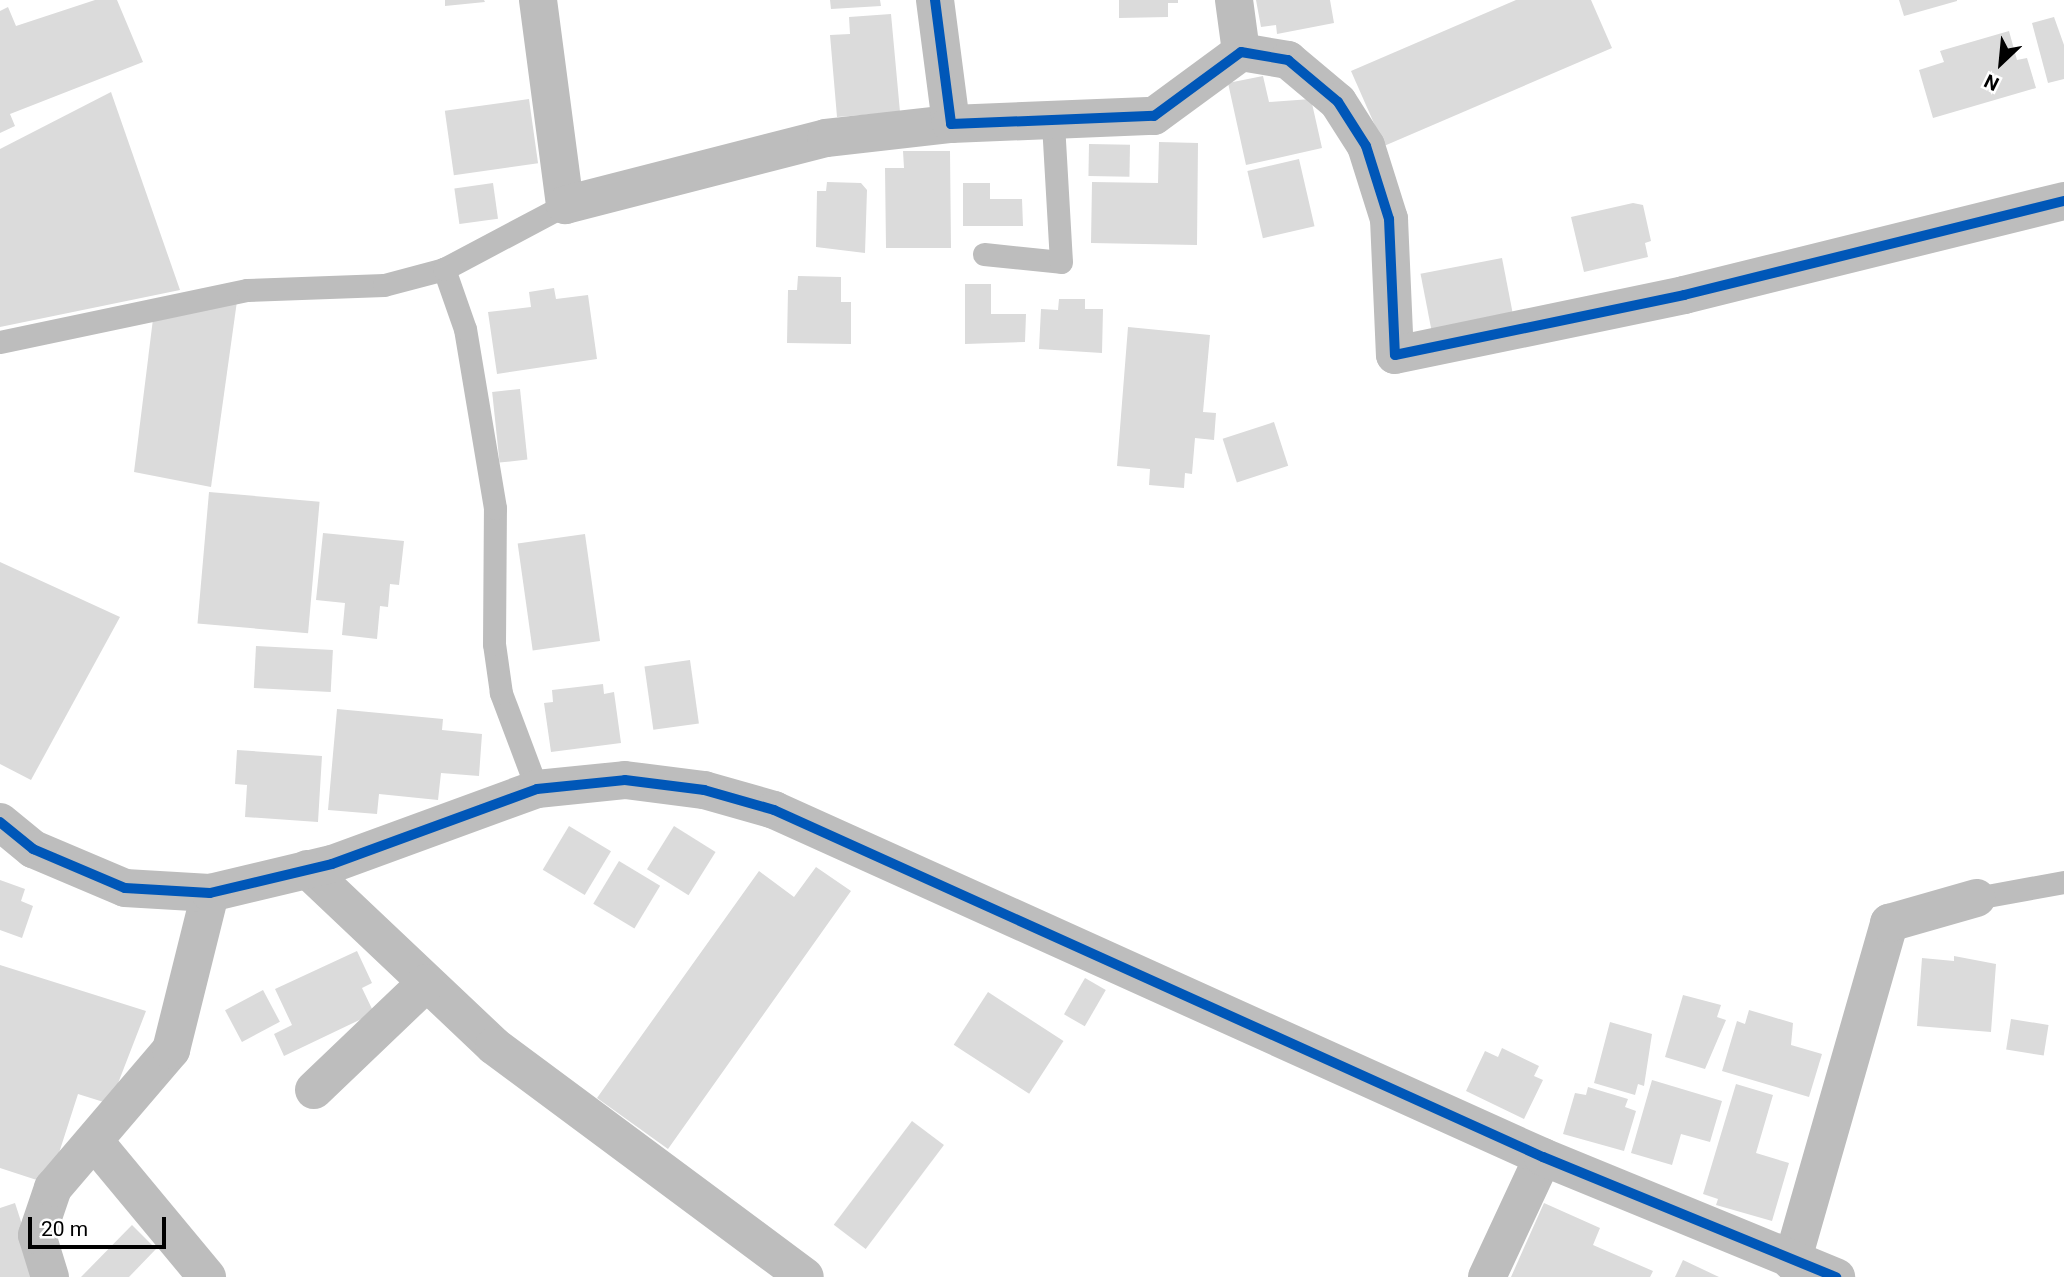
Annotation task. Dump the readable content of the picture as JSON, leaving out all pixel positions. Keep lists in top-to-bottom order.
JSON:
{
  "scale_bar": "20 m",
  "north": "bottom left"
}
